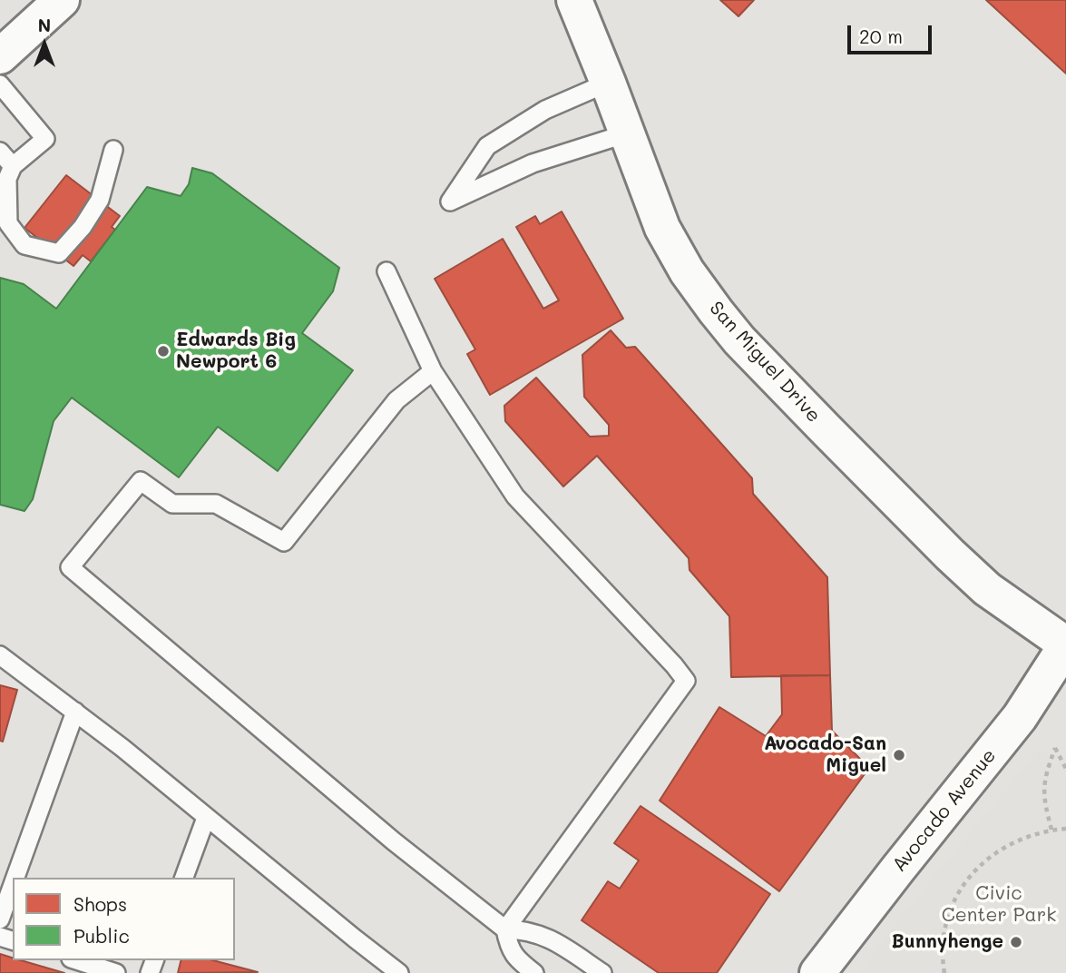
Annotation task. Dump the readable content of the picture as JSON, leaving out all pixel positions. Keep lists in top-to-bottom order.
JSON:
{
  "streets": {
    "main road": ["San Miguel Drive", "Avocado Avenue"]
  },
  "crossings": [
    ["San Miguel Drive", "Avocado Avenue"]
  ],
  "parks": ["Civic Center Park"],
  "places": ["Edwards Big Newport 6", "Avocado-San Miguel", "Bunnyhenge"],
  "legend": ["Shops", "Public"],
  "scale_bar": "20 m",
  "north": "top"
}
